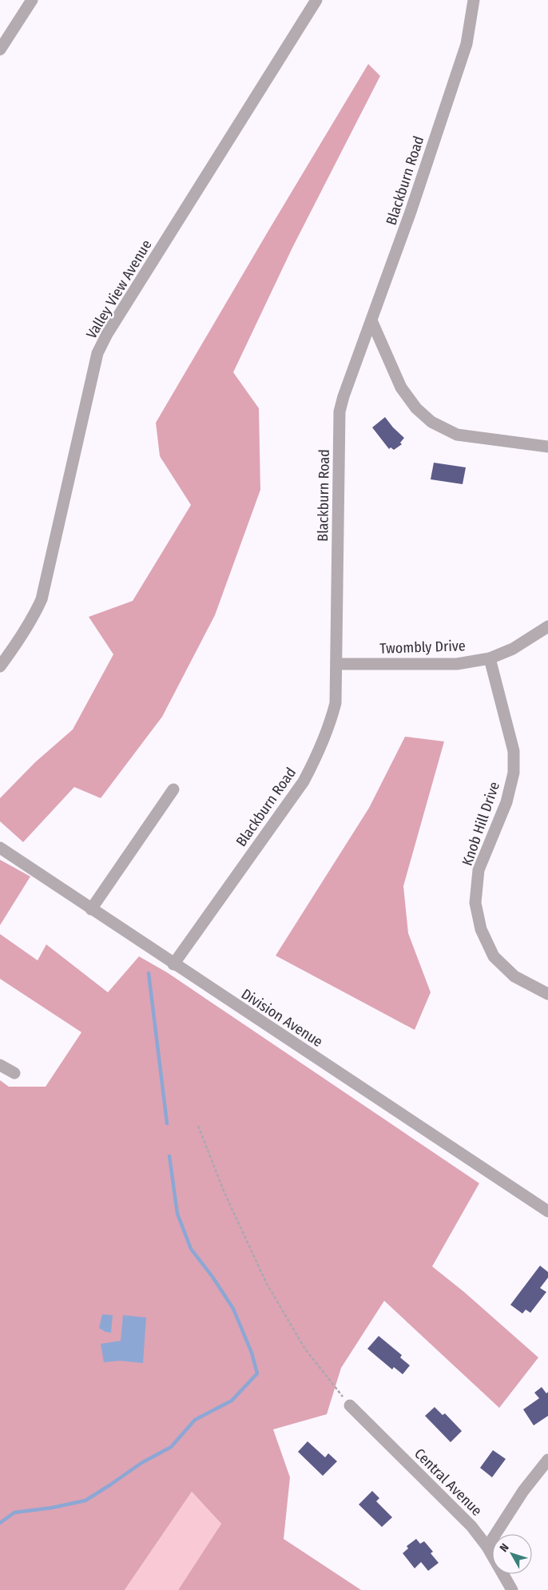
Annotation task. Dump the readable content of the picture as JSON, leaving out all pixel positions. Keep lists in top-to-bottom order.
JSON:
{
  "streets": {
    "street": [
      "Blackburn Road",
      "Valley View Avenue",
      "Twombly Drive",
      "Knob Hill Drive",
      "Division Avenue",
      "Central Avenue"
    ]
  },
  "crossings": [
    ["Blackburn Road", "Twombly Drive"],
    ["Blackburn Road", "Division Avenue"],
    ["Twombly Drive", "Knob Hill Drive"]
  ],
  "north": "top left"
}
